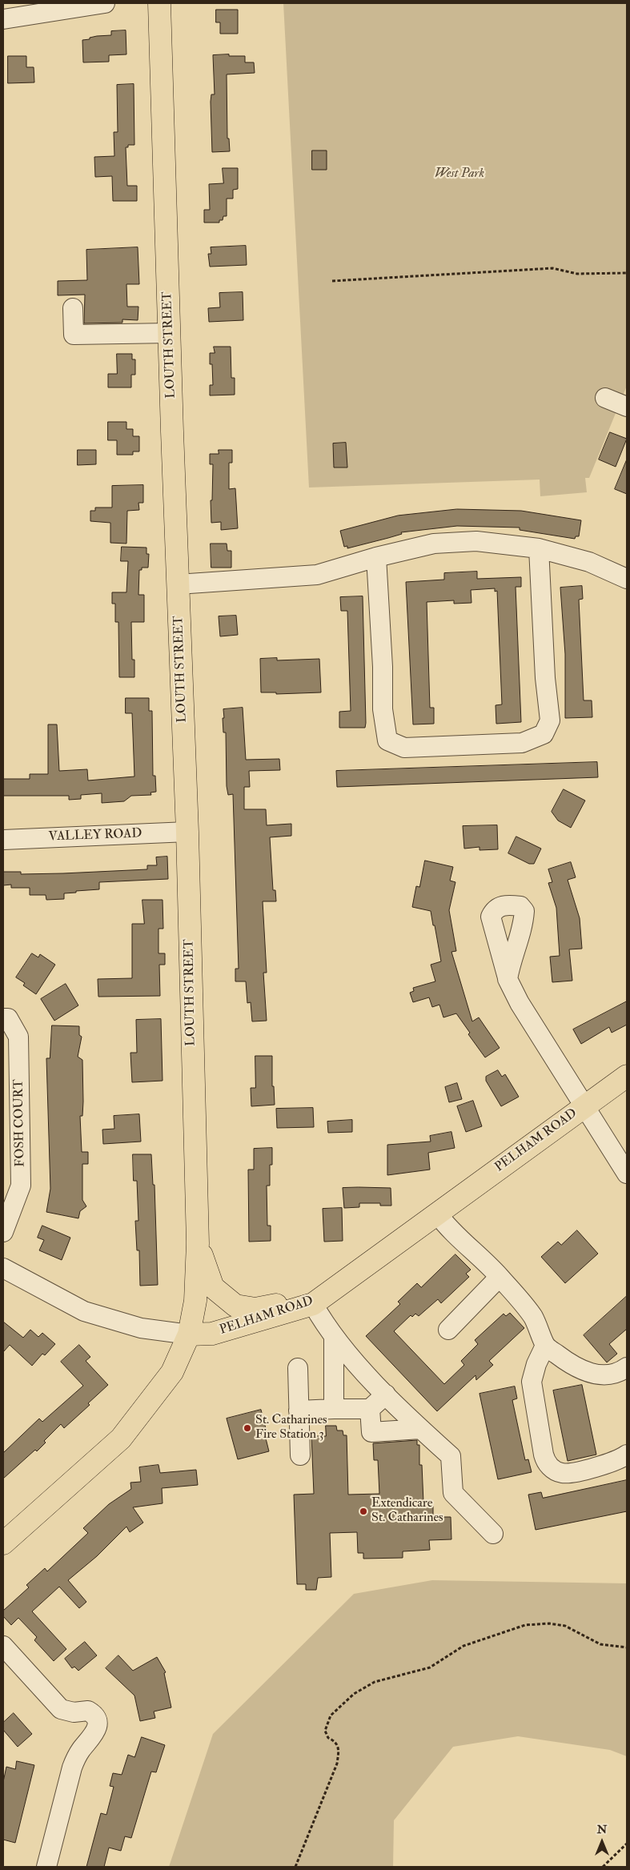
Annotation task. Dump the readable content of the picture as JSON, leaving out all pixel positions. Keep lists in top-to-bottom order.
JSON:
{
  "streets": {
    "main road": ["LOUTH STREET", "PELHAM ROAD"],
    "street": ["VALLEY ROAD", "FOSH COURT"]
  },
  "crossings": [
    ["LOUTH STREET", "VALLEY ROAD"],
    ["LOUTH STREET", "PELHAM ROAD"]
  ],
  "parks": ["West Park"],
  "places": ["St. Catharines Fire Station 3", "Extendicare St. Catharines"],
  "north": "top"
}
